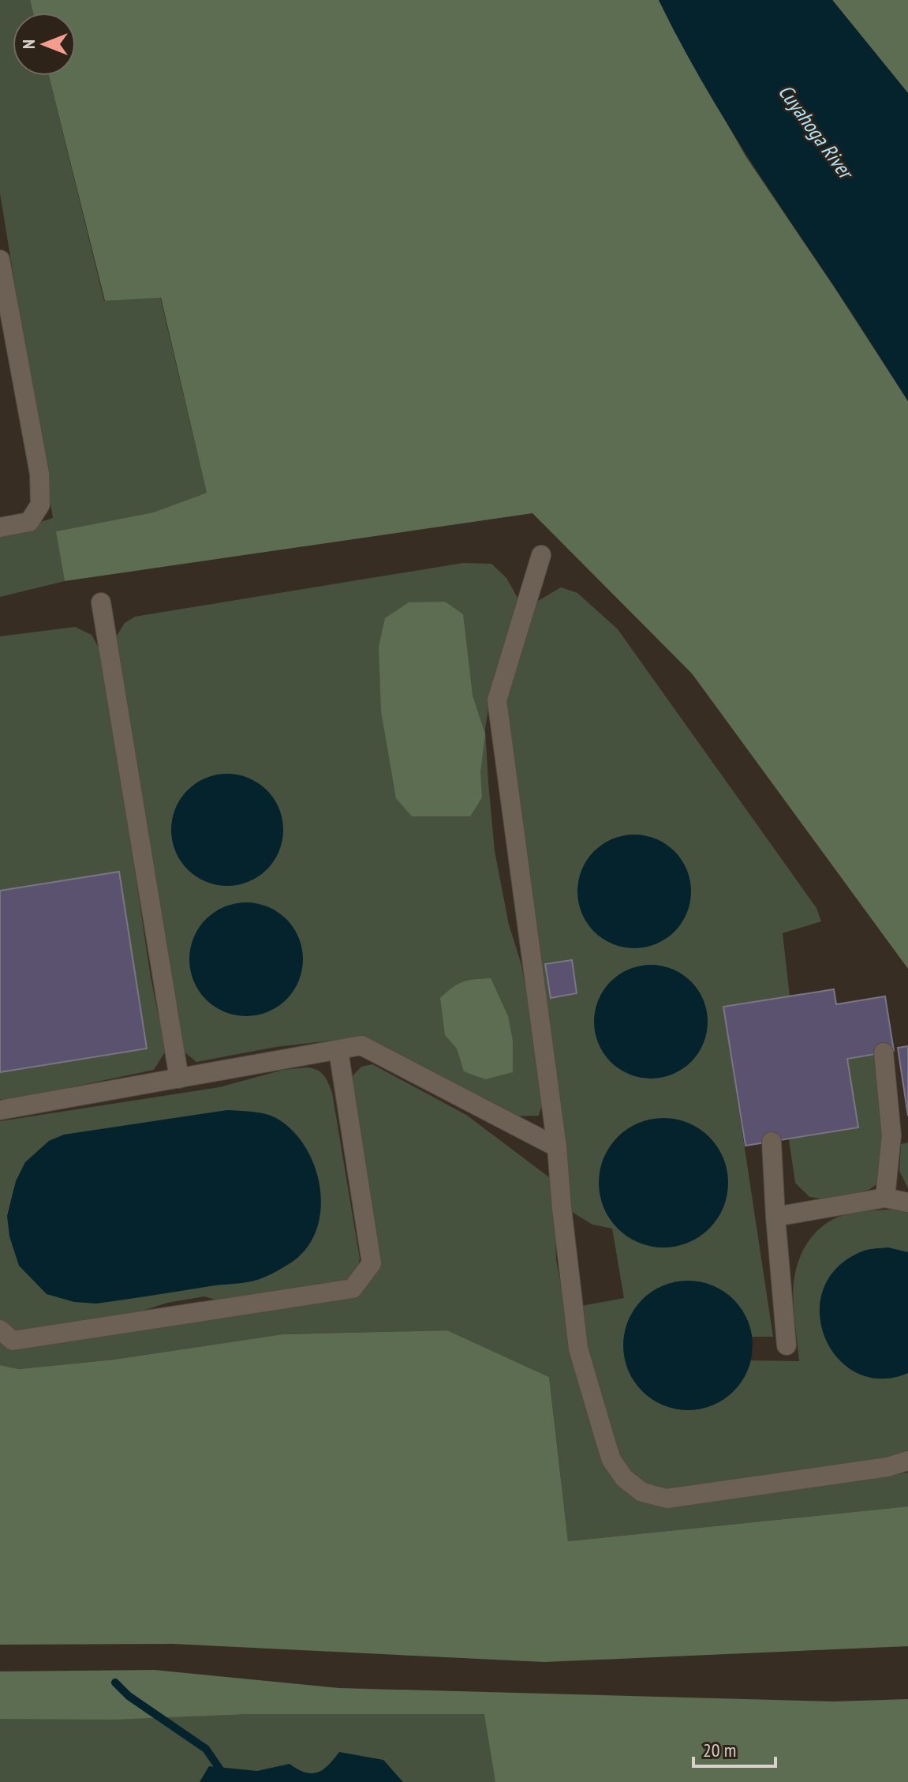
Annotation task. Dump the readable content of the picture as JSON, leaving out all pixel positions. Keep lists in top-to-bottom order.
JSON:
{
  "water": ["Cuyahoga River"],
  "scale_bar": "20 m",
  "north": "left"
}
